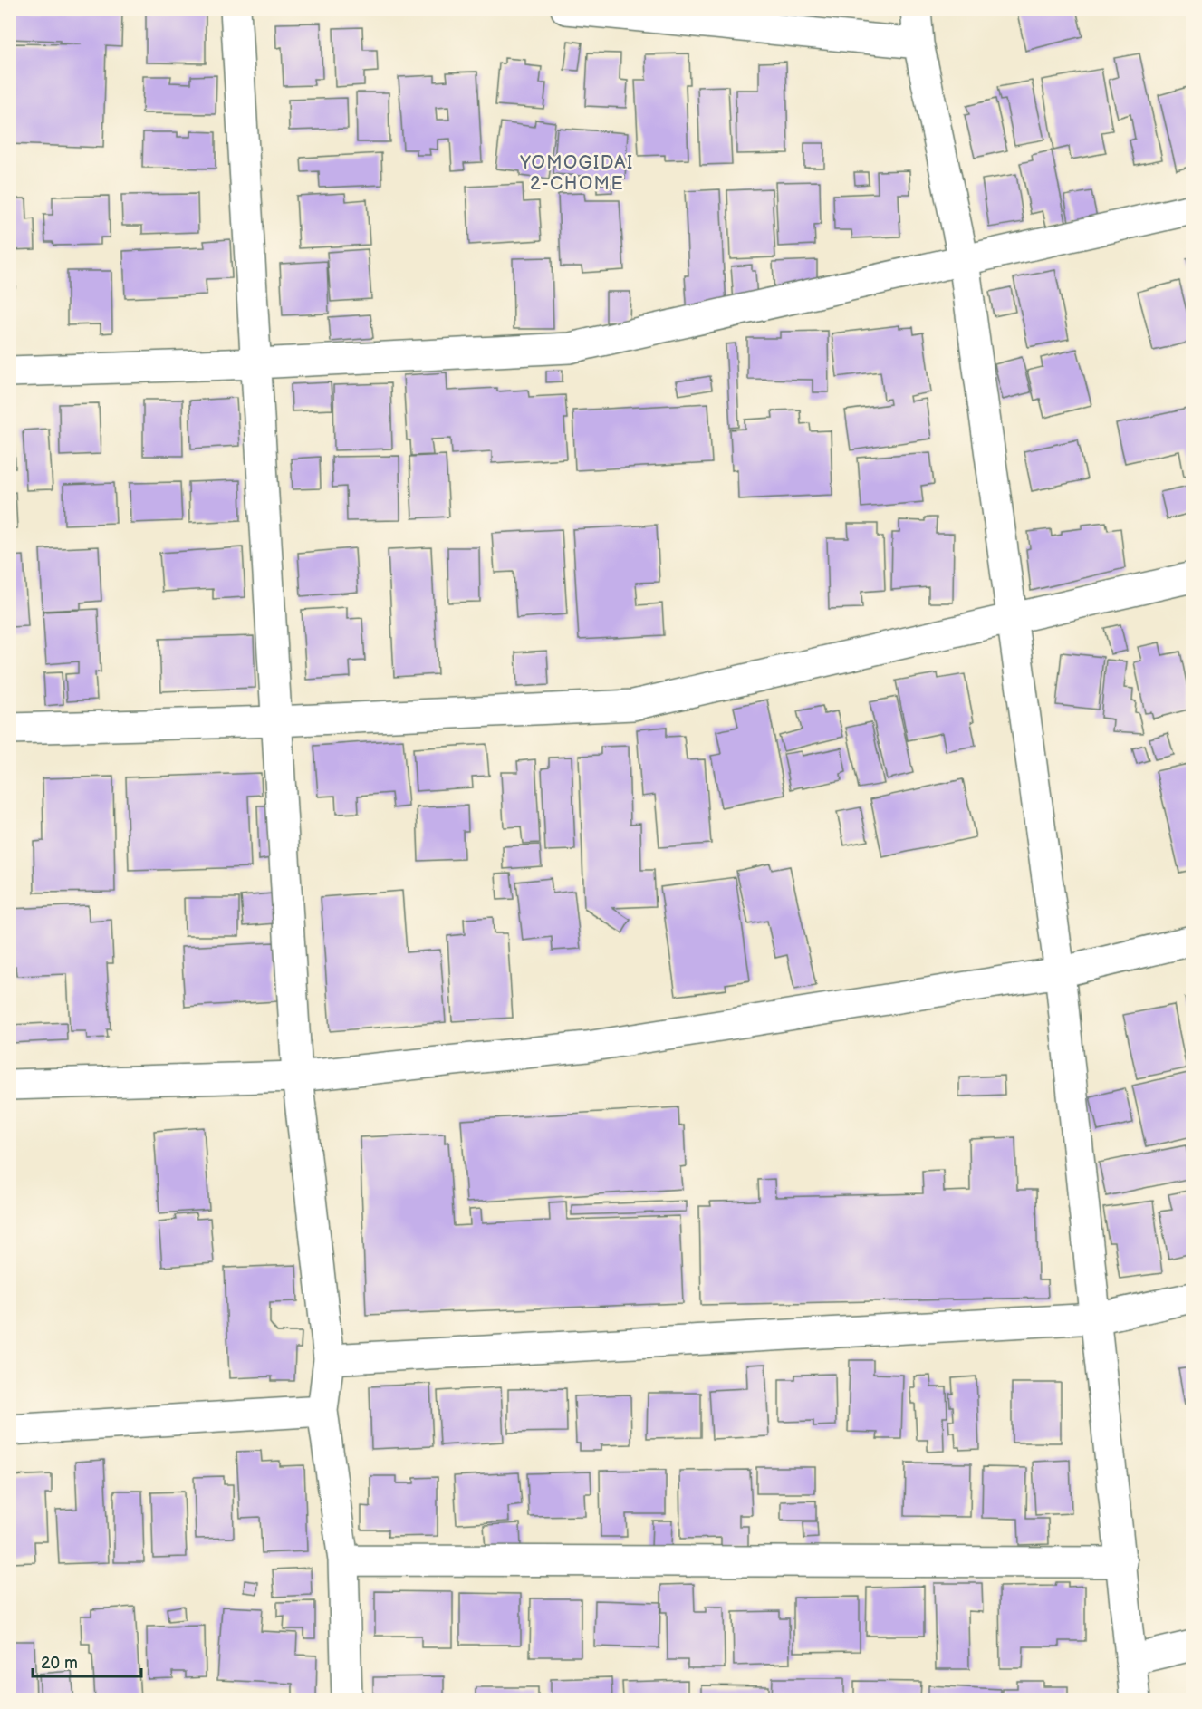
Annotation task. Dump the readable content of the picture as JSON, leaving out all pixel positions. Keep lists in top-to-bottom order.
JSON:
{
  "districts": ["YOMOGIDAI 2-CHOME"],
  "scale_bar": "20 m"
}
